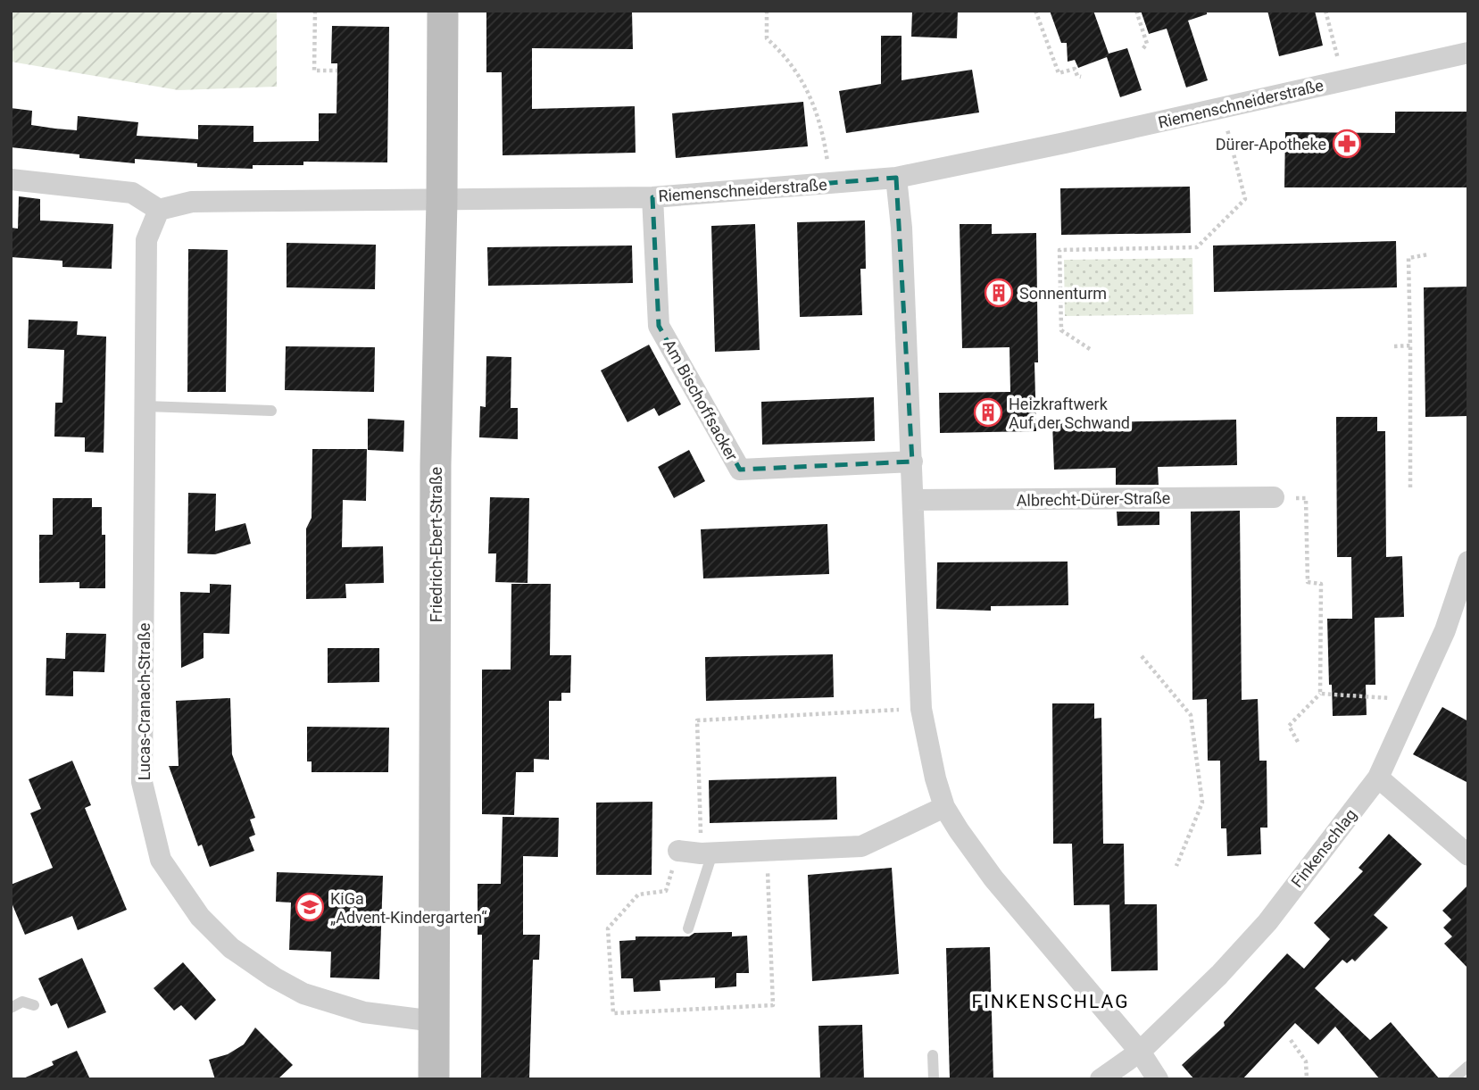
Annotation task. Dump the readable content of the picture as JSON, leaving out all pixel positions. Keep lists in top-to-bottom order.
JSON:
{
  "streets": {
    "street": [
      "Riemenschneiderstraße",
      "Am Bischoffsacker",
      "Albrecht-Dürer-Straße",
      "Friedrich-Ebert-Straße",
      "Lucas-Cranach-Straße",
      "Finkenschlag"
    ]
  },
  "crossings": [
    ["Riemenschneiderstraße", "Am Bischoffsacker"],
    ["Riemenschneiderstraße", "Friedrich-Ebert-Straße"],
    ["Riemenschneiderstraße", "Lucas-Cranach-Straße"],
    ["Friedrich-Ebert-Straße", "Lucas-Cranach-Straße"]
  ],
  "districts": ["FINKENSCHLAG"],
  "places": {
    "pharmacy": ["Dürer-Apotheke"],
    "building": ["Sonnenturm", "Heizkraftwerk Auf der Schwand"],
    "school or university": ["KiGa „Advent-Kindergarten“"]
  }
}
